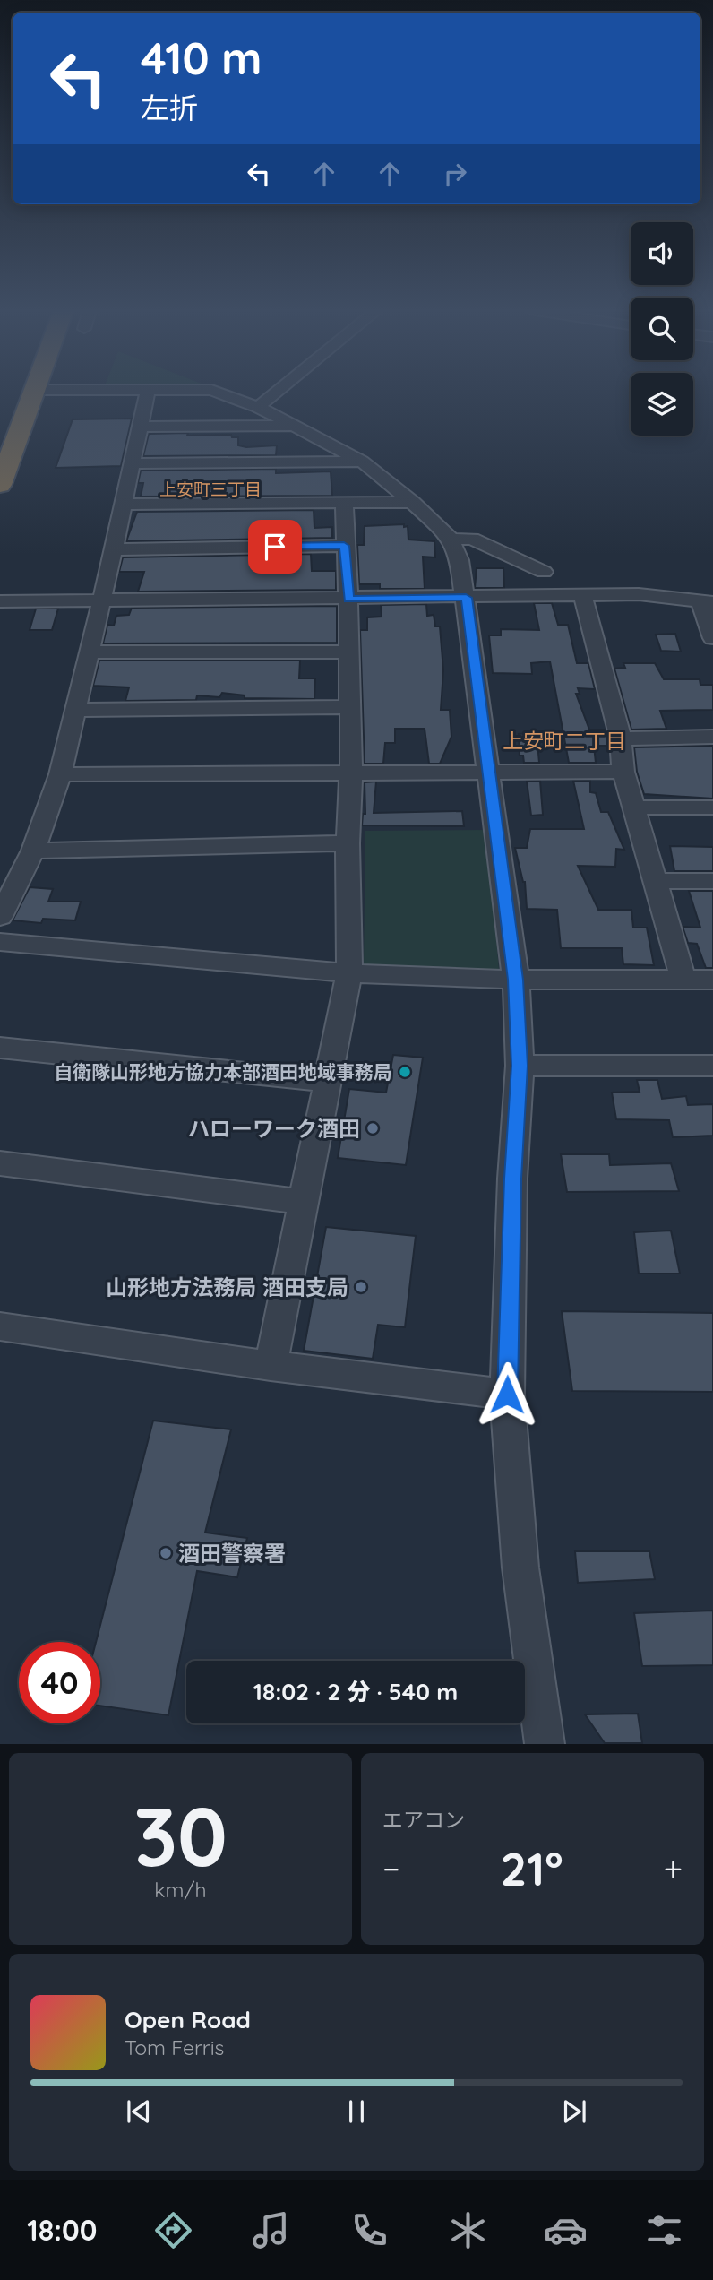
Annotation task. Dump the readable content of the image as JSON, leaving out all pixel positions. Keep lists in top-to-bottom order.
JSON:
{
  "districts": ["上安町三丁目", "上安町二丁目"],
  "places": [
    "自衛隊山形地方協力本部酒田地域事務局",
    "ハローワーク酒田",
    "山形地方法務局 酒田支局",
    "酒田警察署"
  ],
  "page": {
    "turn": ["410 m", "左折"],
    "limit": "40",
    "trip": "18:02 · 2 分 · 540 m",
    "tile": [
      ["30", "km/h"],
      "エアコン"
    ],
    "heat": ["−", "21°", "+"],
    "song": ["Open Road", "Tom Ferris"],
    "tabs": "18:00"
  }
}
